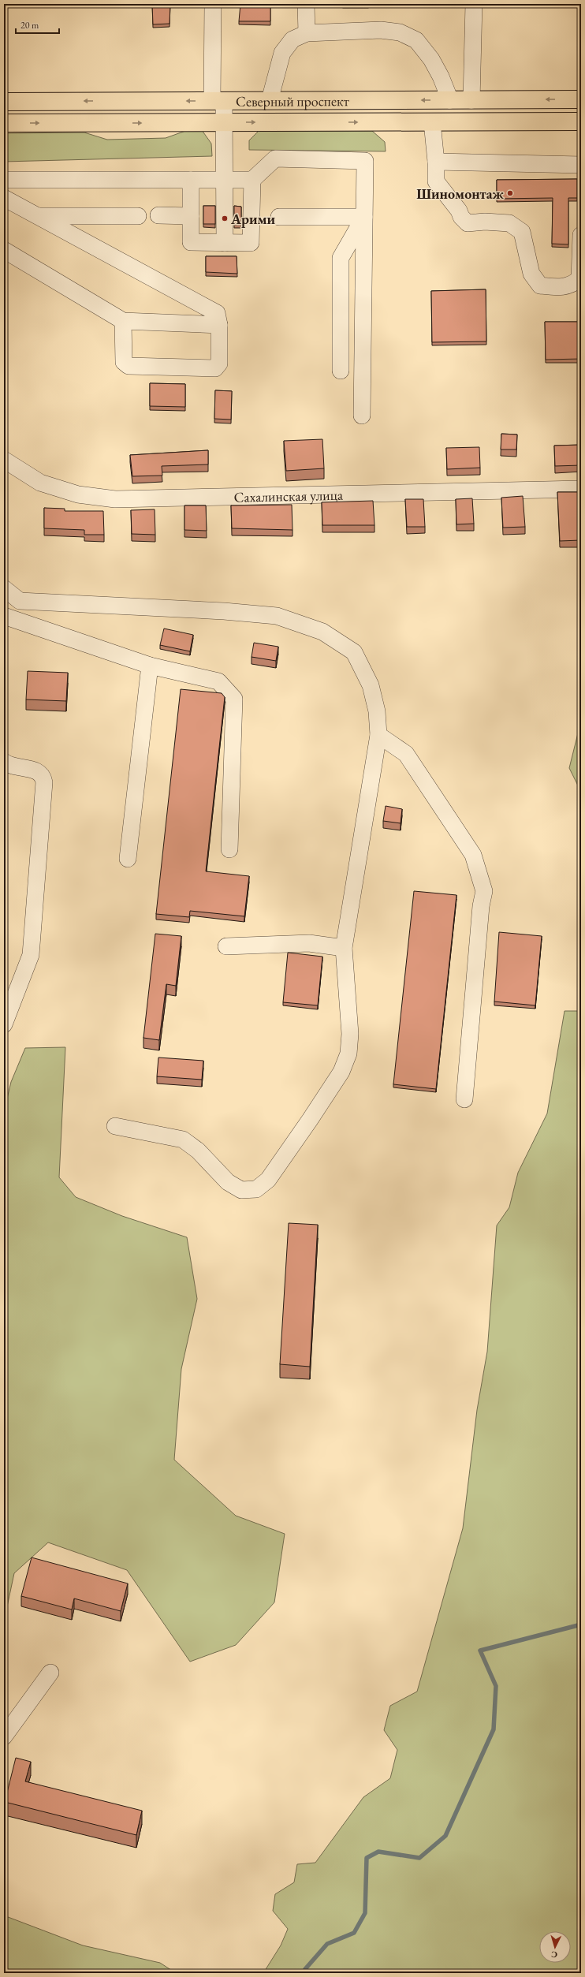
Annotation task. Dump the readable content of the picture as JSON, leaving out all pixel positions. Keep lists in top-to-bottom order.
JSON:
{
  "streets": {
    "main road": ["Северный проспект"],
    "street": ["Сахалинская улица"]
  },
  "places": ["Шиномонтаж", "Арими"],
  "scale_bar": "20 m",
  "north": "bottom"
}
